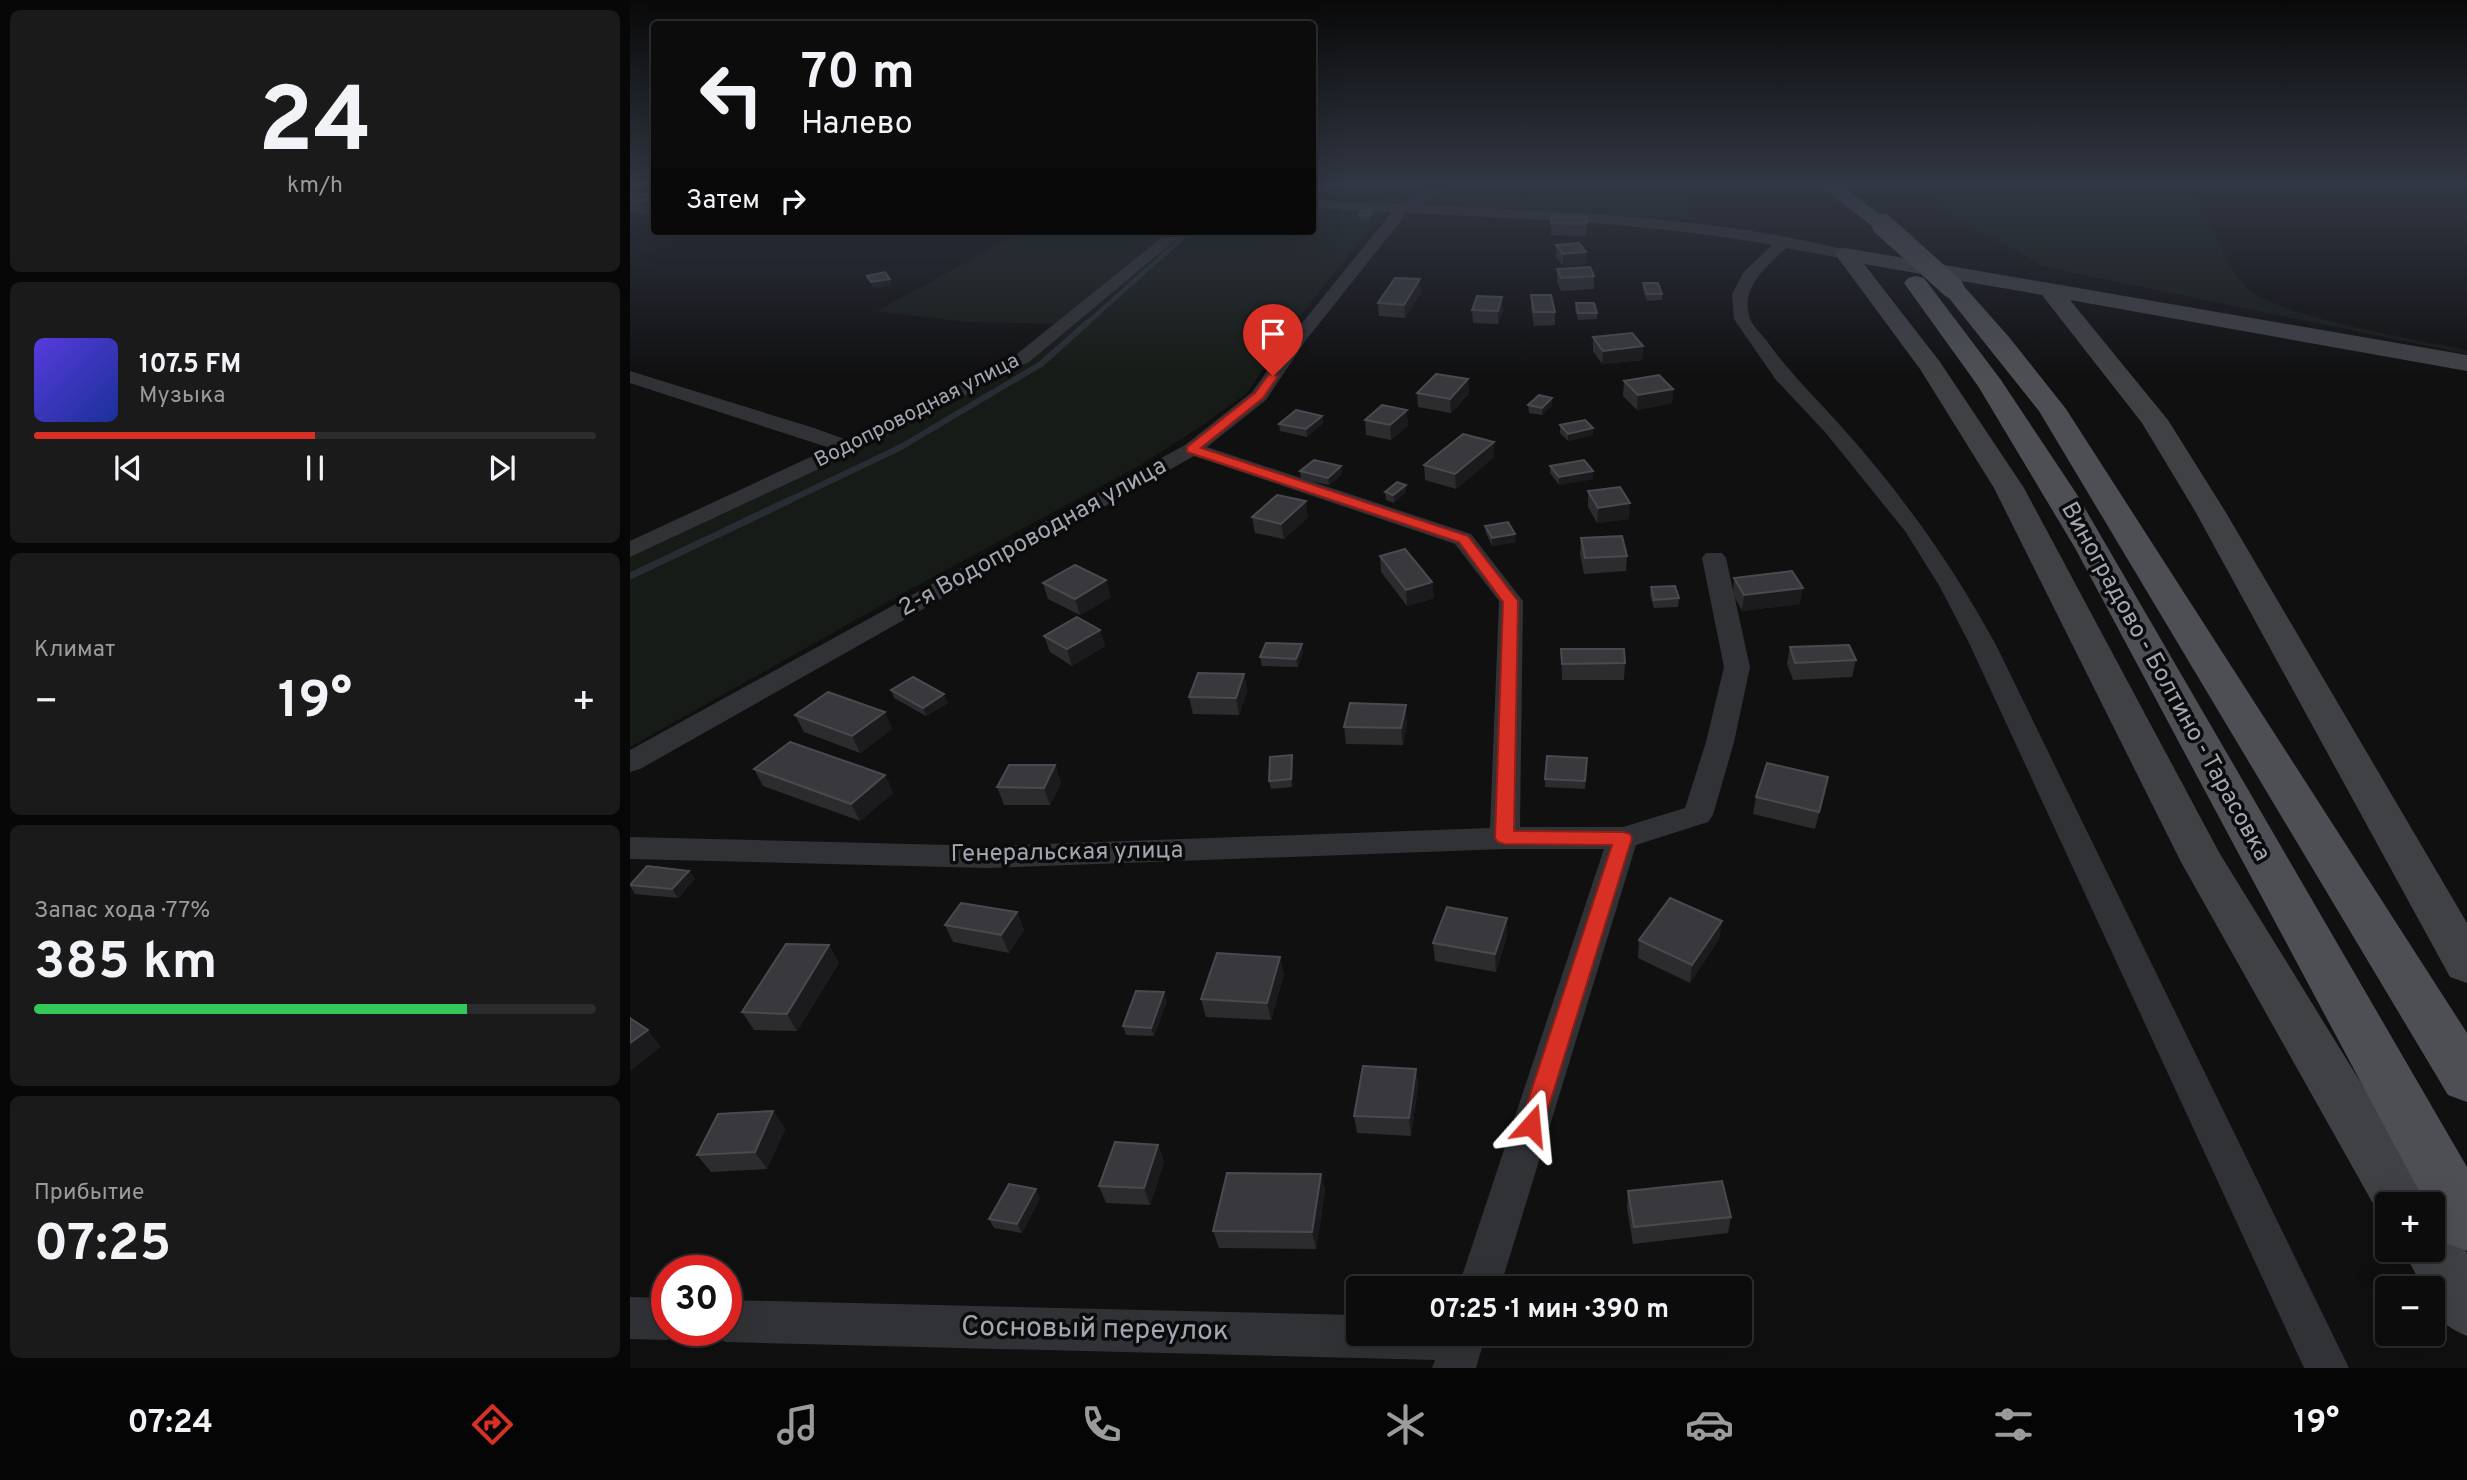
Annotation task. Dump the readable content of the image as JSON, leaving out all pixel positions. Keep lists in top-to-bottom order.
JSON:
{
  "streets": {
    "main road": ["Виноградово - Болтино - Тарасовка"],
    "street": [
      "Водопроводная улица",
      "2-я Водопроводная улица",
      "Генеральская улица",
      "Сосновый переулок"
    ]
  },
  "page": {
    "tile": [
      ["24", "km/h"],
      "Климат",
      ["Запас хода · 77%", "385 km"],
      ["Прибытие", "07:25"]
    ],
    "turn": ["70 m", "Налево"],
    "then": "Затем",
    "song": ["107.5 FM", "Музыка"],
    "heat": ["−", "19°", "+"],
    "map_buttons": ["+", "−"],
    "limit": "30",
    "trip": "07:25 · 1 мин · 390 m",
    "tabs": ["07:24", "19°"]
  }
}
